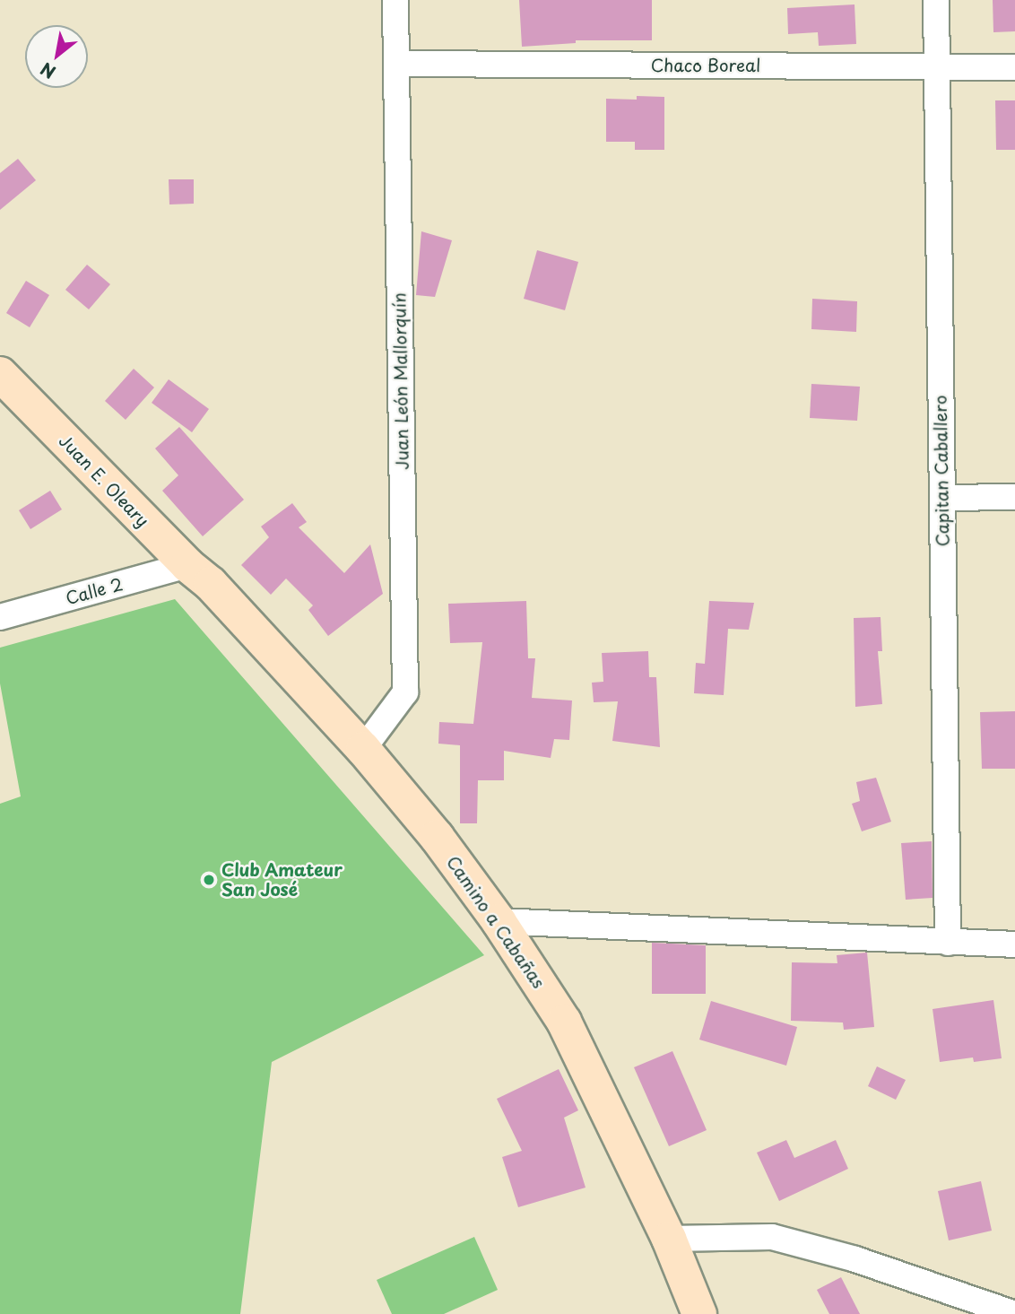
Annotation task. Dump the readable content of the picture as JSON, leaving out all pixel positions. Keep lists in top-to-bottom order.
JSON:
{
  "streets": {
    "street": [
      "Chaco Boreal",
      "Juan León Mallorquín",
      "Capitan Caballero",
      "Juan E. Oleary",
      "Calle 2",
      "Camino a Cabañas"
    ]
  },
  "crossings": [
    ["Chaco Boreal", "Juan León Mallorquín"],
    ["Chaco Boreal", "Capitan Caballero"],
    ["Juan León Mallorquín", "Camino a Cabañas"],
    ["Juan E. Oleary", "Calle 2"],
    ["Juan E. Oleary", "Camino a Cabañas"],
    ["Calle 2", "Camino a Cabañas"]
  ],
  "places": ["Club Amateur San José"],
  "north": "bottom left"
}
